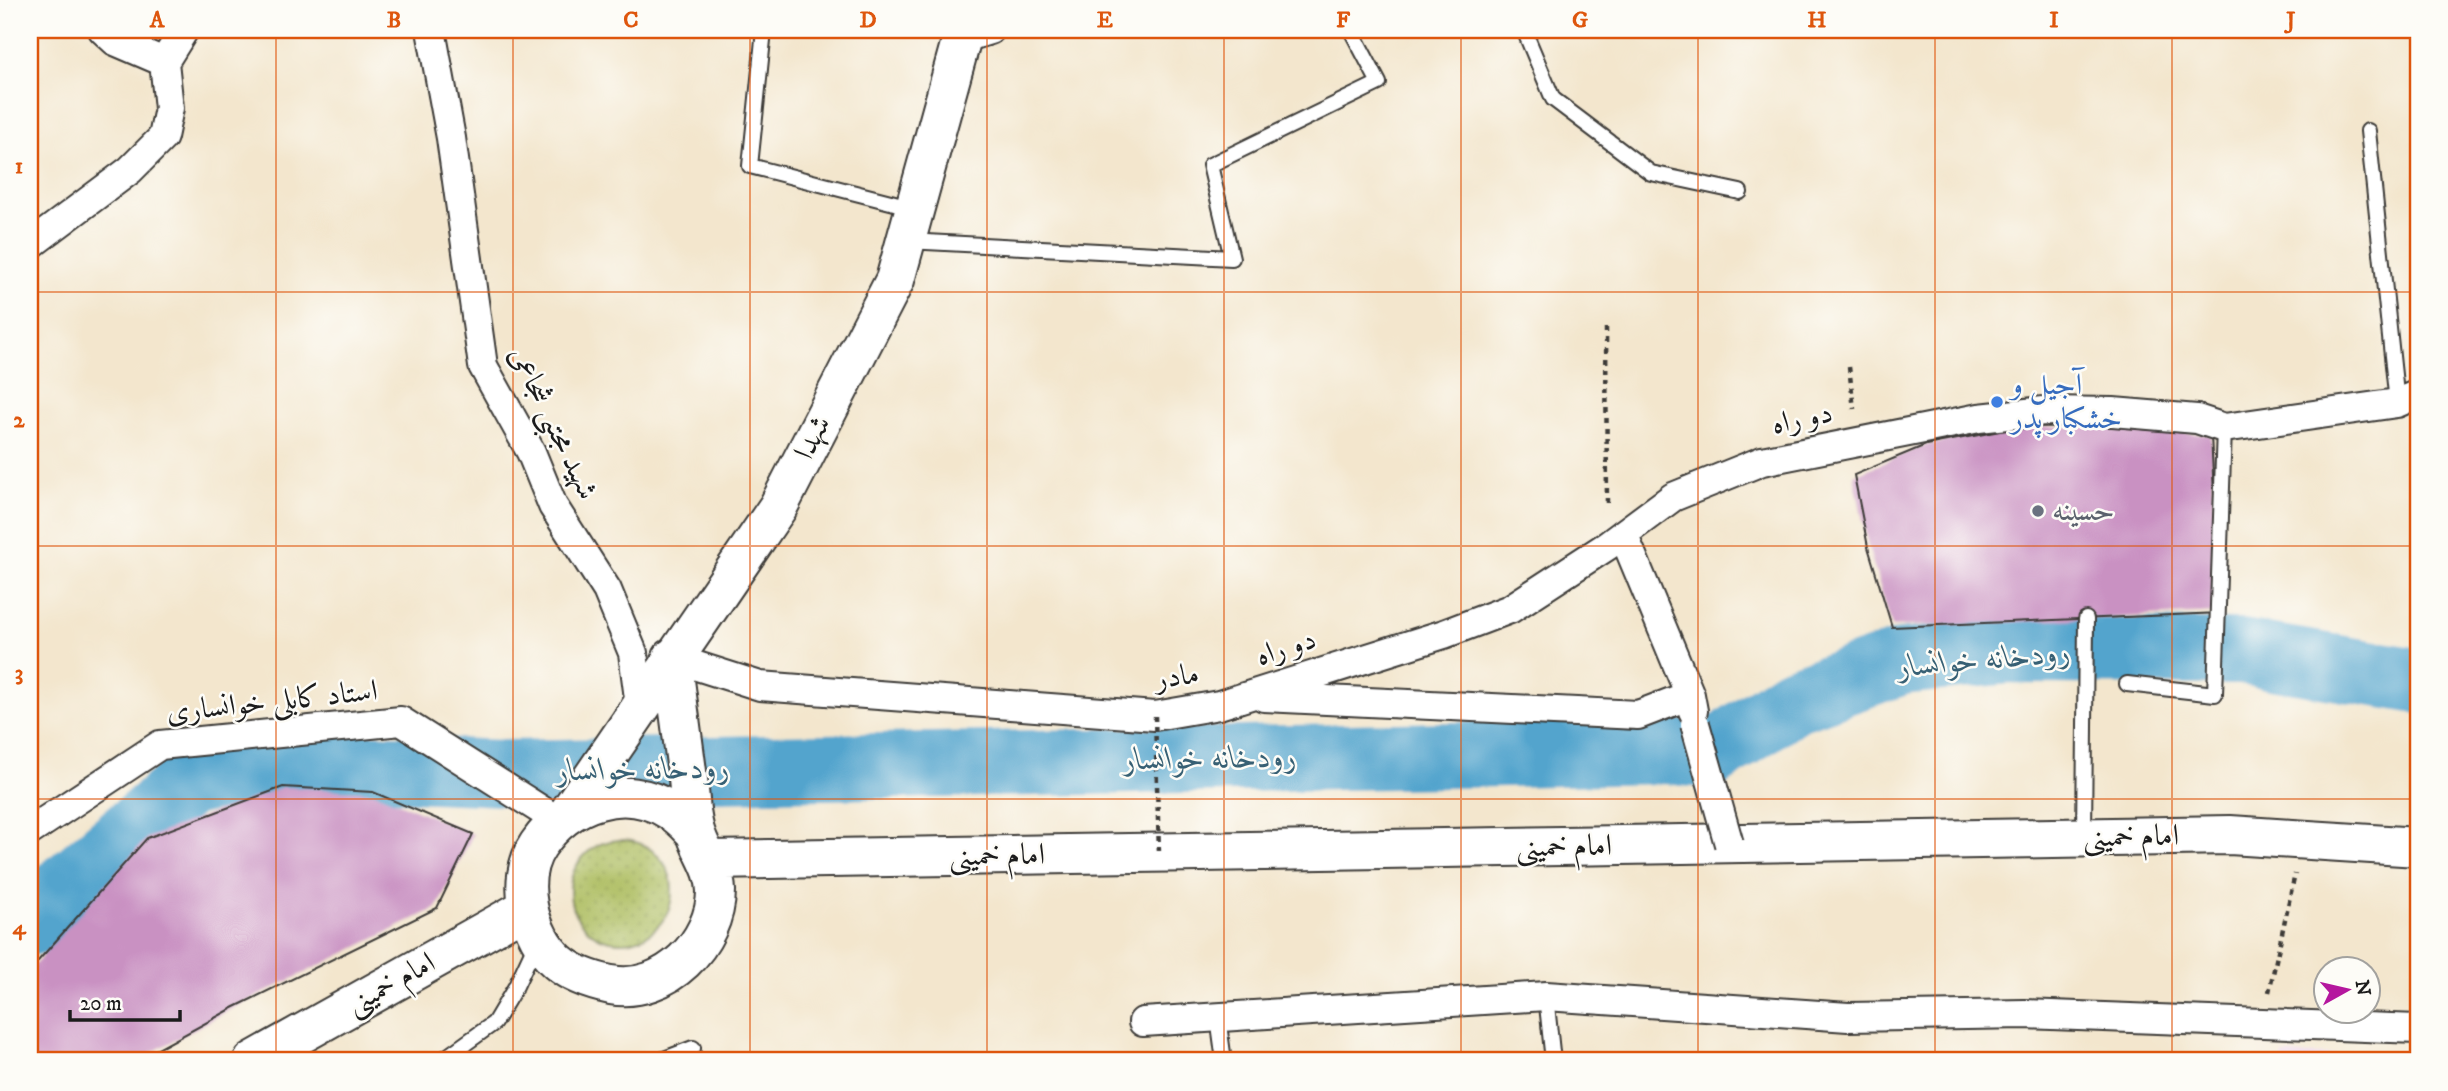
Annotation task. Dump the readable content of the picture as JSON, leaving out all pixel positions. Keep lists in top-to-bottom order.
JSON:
{
  "streets": {
    "main road": ["شهدا", "امام خمینی"],
    "street": [
      "دو راه",
      "شهید مجتبی شجاعی",
      "مادر",
      "استاد کابلی خوانساری"
    ]
  },
  "crossings": [
    ["دو راه", "مادر"],
    ["شهید مجتبی شجاعی", "شهدا"],
    ["شهدا", "مادر"],
    ["شهدا", "استاد کابلی خوانساری"],
    ["شهدا", "امام خمینی"],
    ["استاد کابلی خوانساری", "امام خمینی"]
  ],
  "water": ["رودخانه خوانسار"],
  "places": ["آجیل و خشکبار پدر", "حسینه"],
  "scale_bar": "20 m",
  "north": "right",
  "grid": {
    "columns": [
      "A",
      "B",
      "C",
      "D",
      "E",
      "F",
      "G",
      "H",
      "I",
      "J"
    ],
    "rows": [
      "1",
      "2",
      "3",
      "4"
    ]
  }
}
